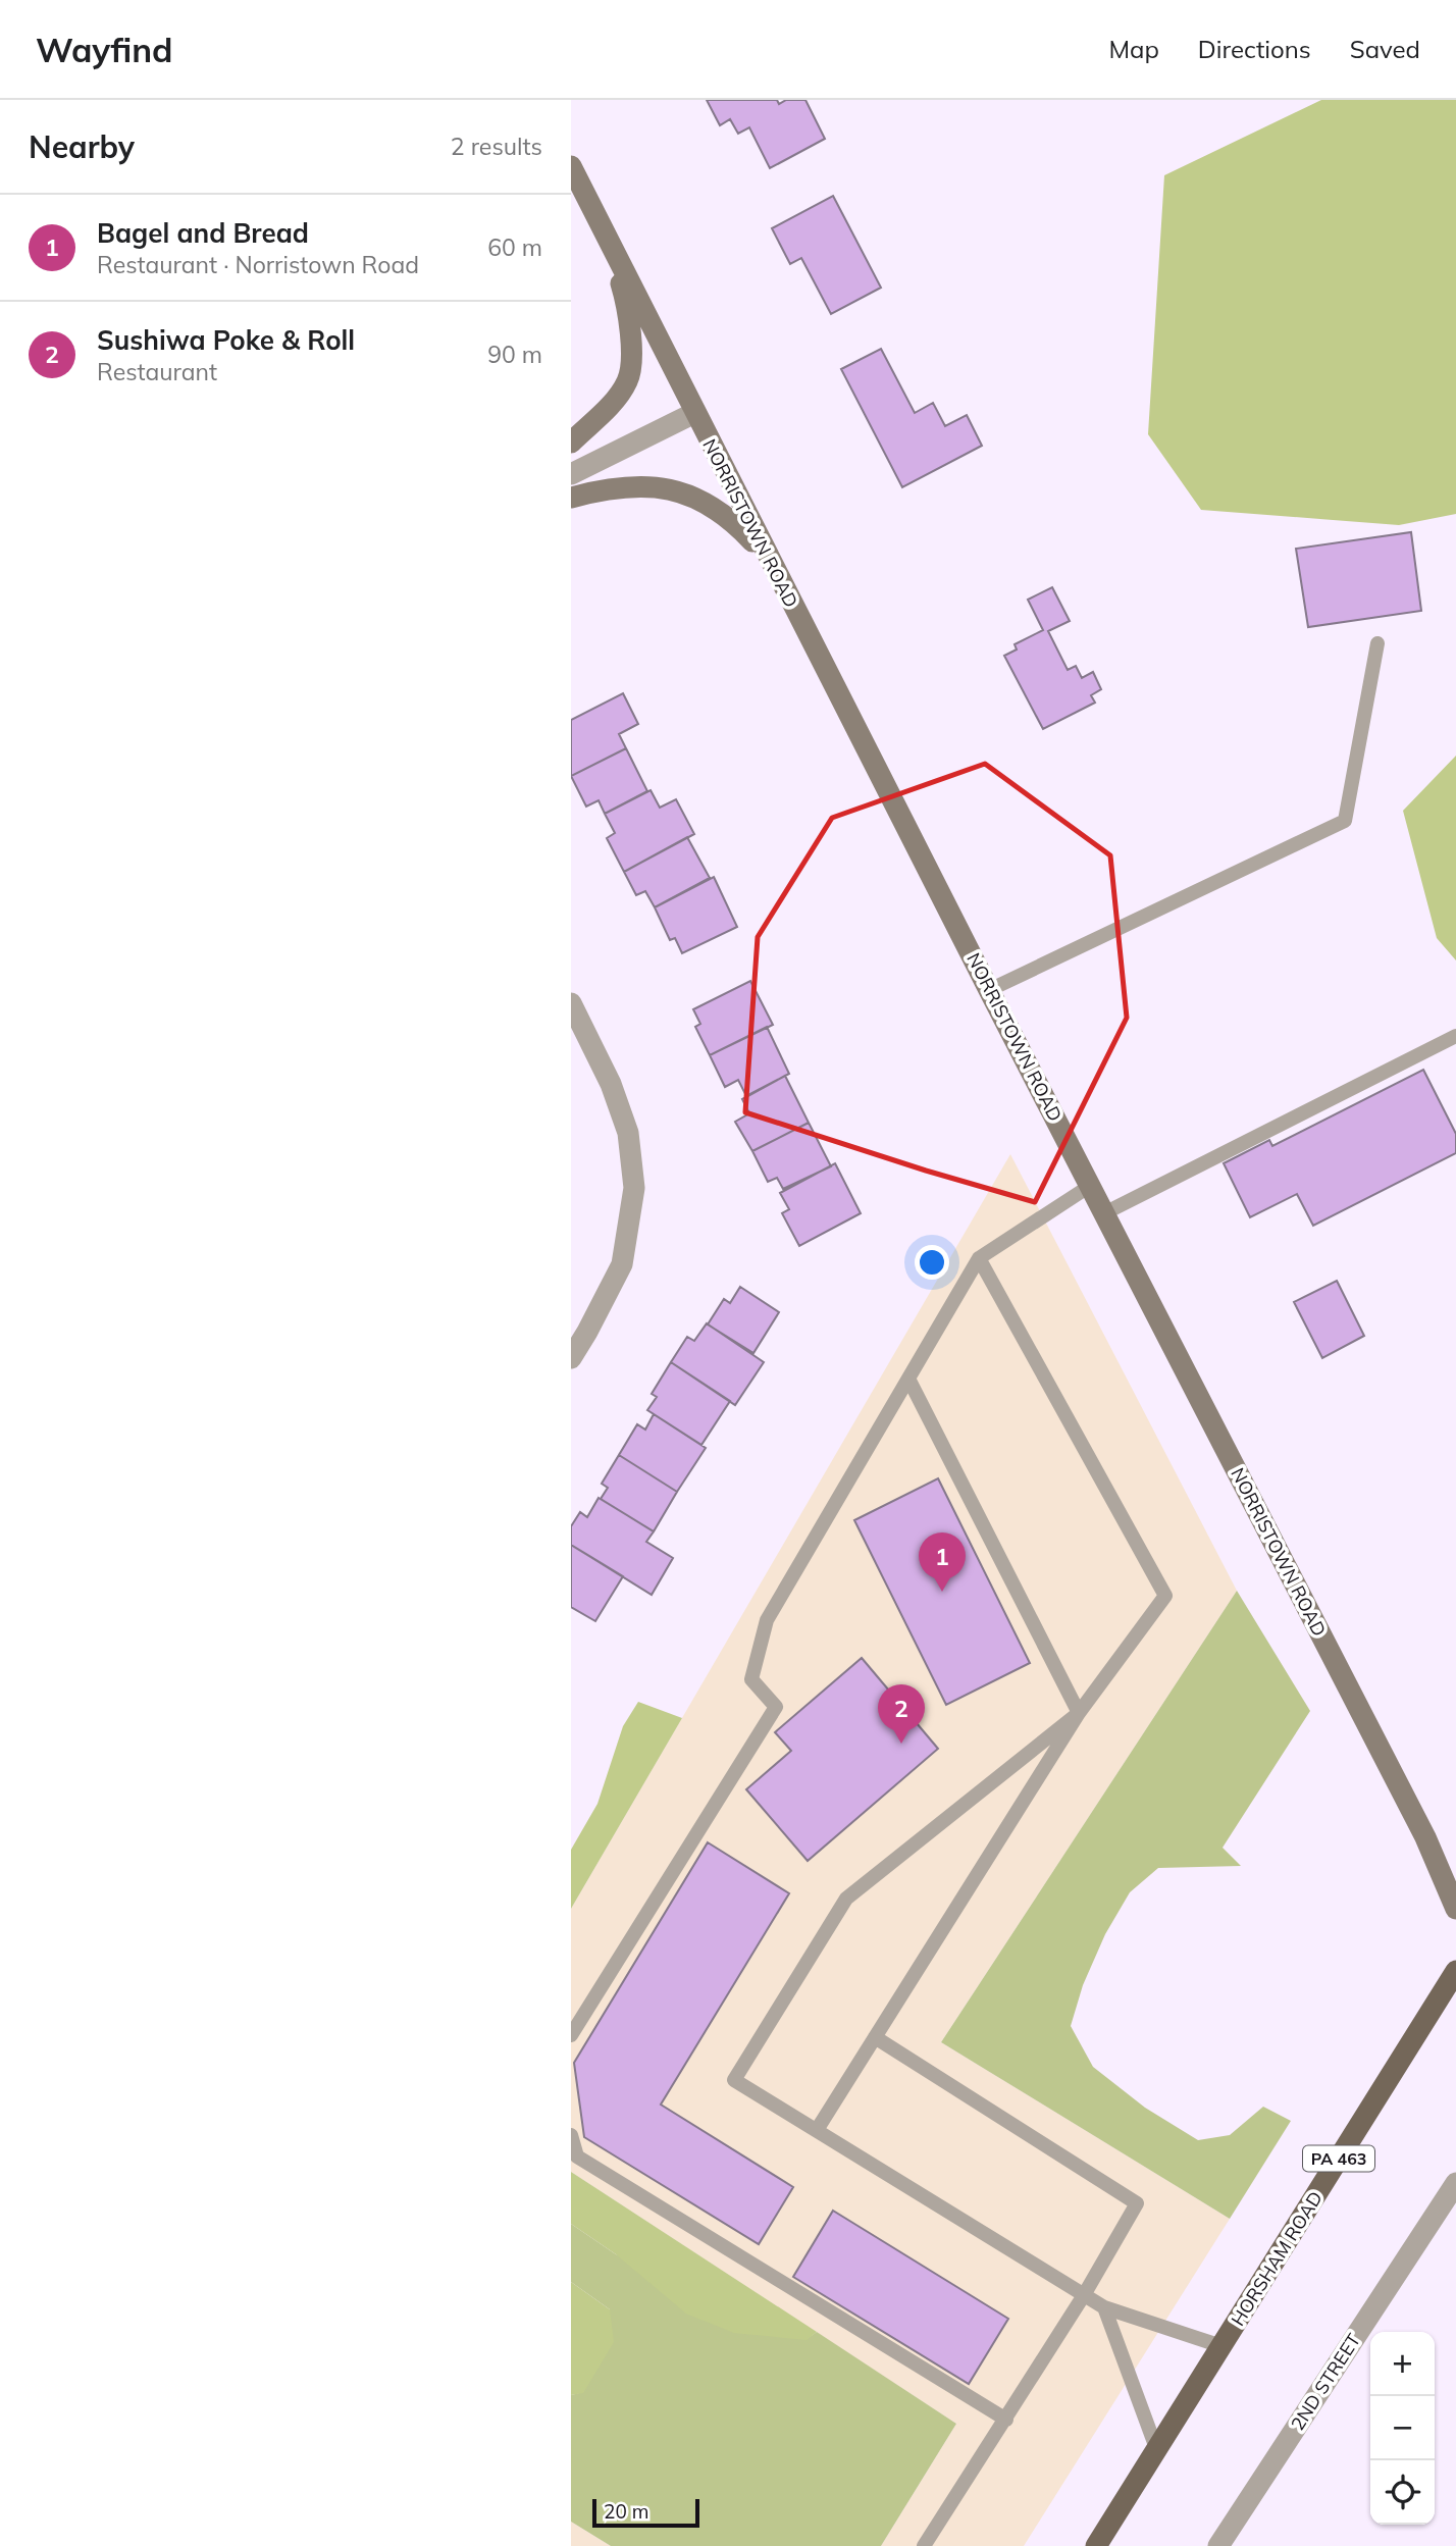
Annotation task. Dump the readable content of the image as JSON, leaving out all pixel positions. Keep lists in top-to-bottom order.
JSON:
{
  "streets": {
    "main road": ["NORRISTOWN ROAD", "PA 463", "HORSHAM ROAD"],
    "street": ["2ND STREET"]
  },
  "scale_bar": "20 m",
  "page": {
    "header": "Wayfind",
    "nav": ["Map", "Directions", "Saved"],
    "heading": ["Nearby", "2 results"],
    "list": [
      {
        "mark": "1",
        "name": "Bagel and Bread",
        "note": "Restaurant · Norristown Road",
        "value": "60 m"
      },
      {
        "mark": "2",
        "name": "Sushiwa Poke & Roll",
        "note": "Restaurant",
        "value": "90 m"
      }
    ],
    "pins": ["1", "2"],
    "map_buttons": ["+", "−"],
    "scale": "20 m"
  }
}
